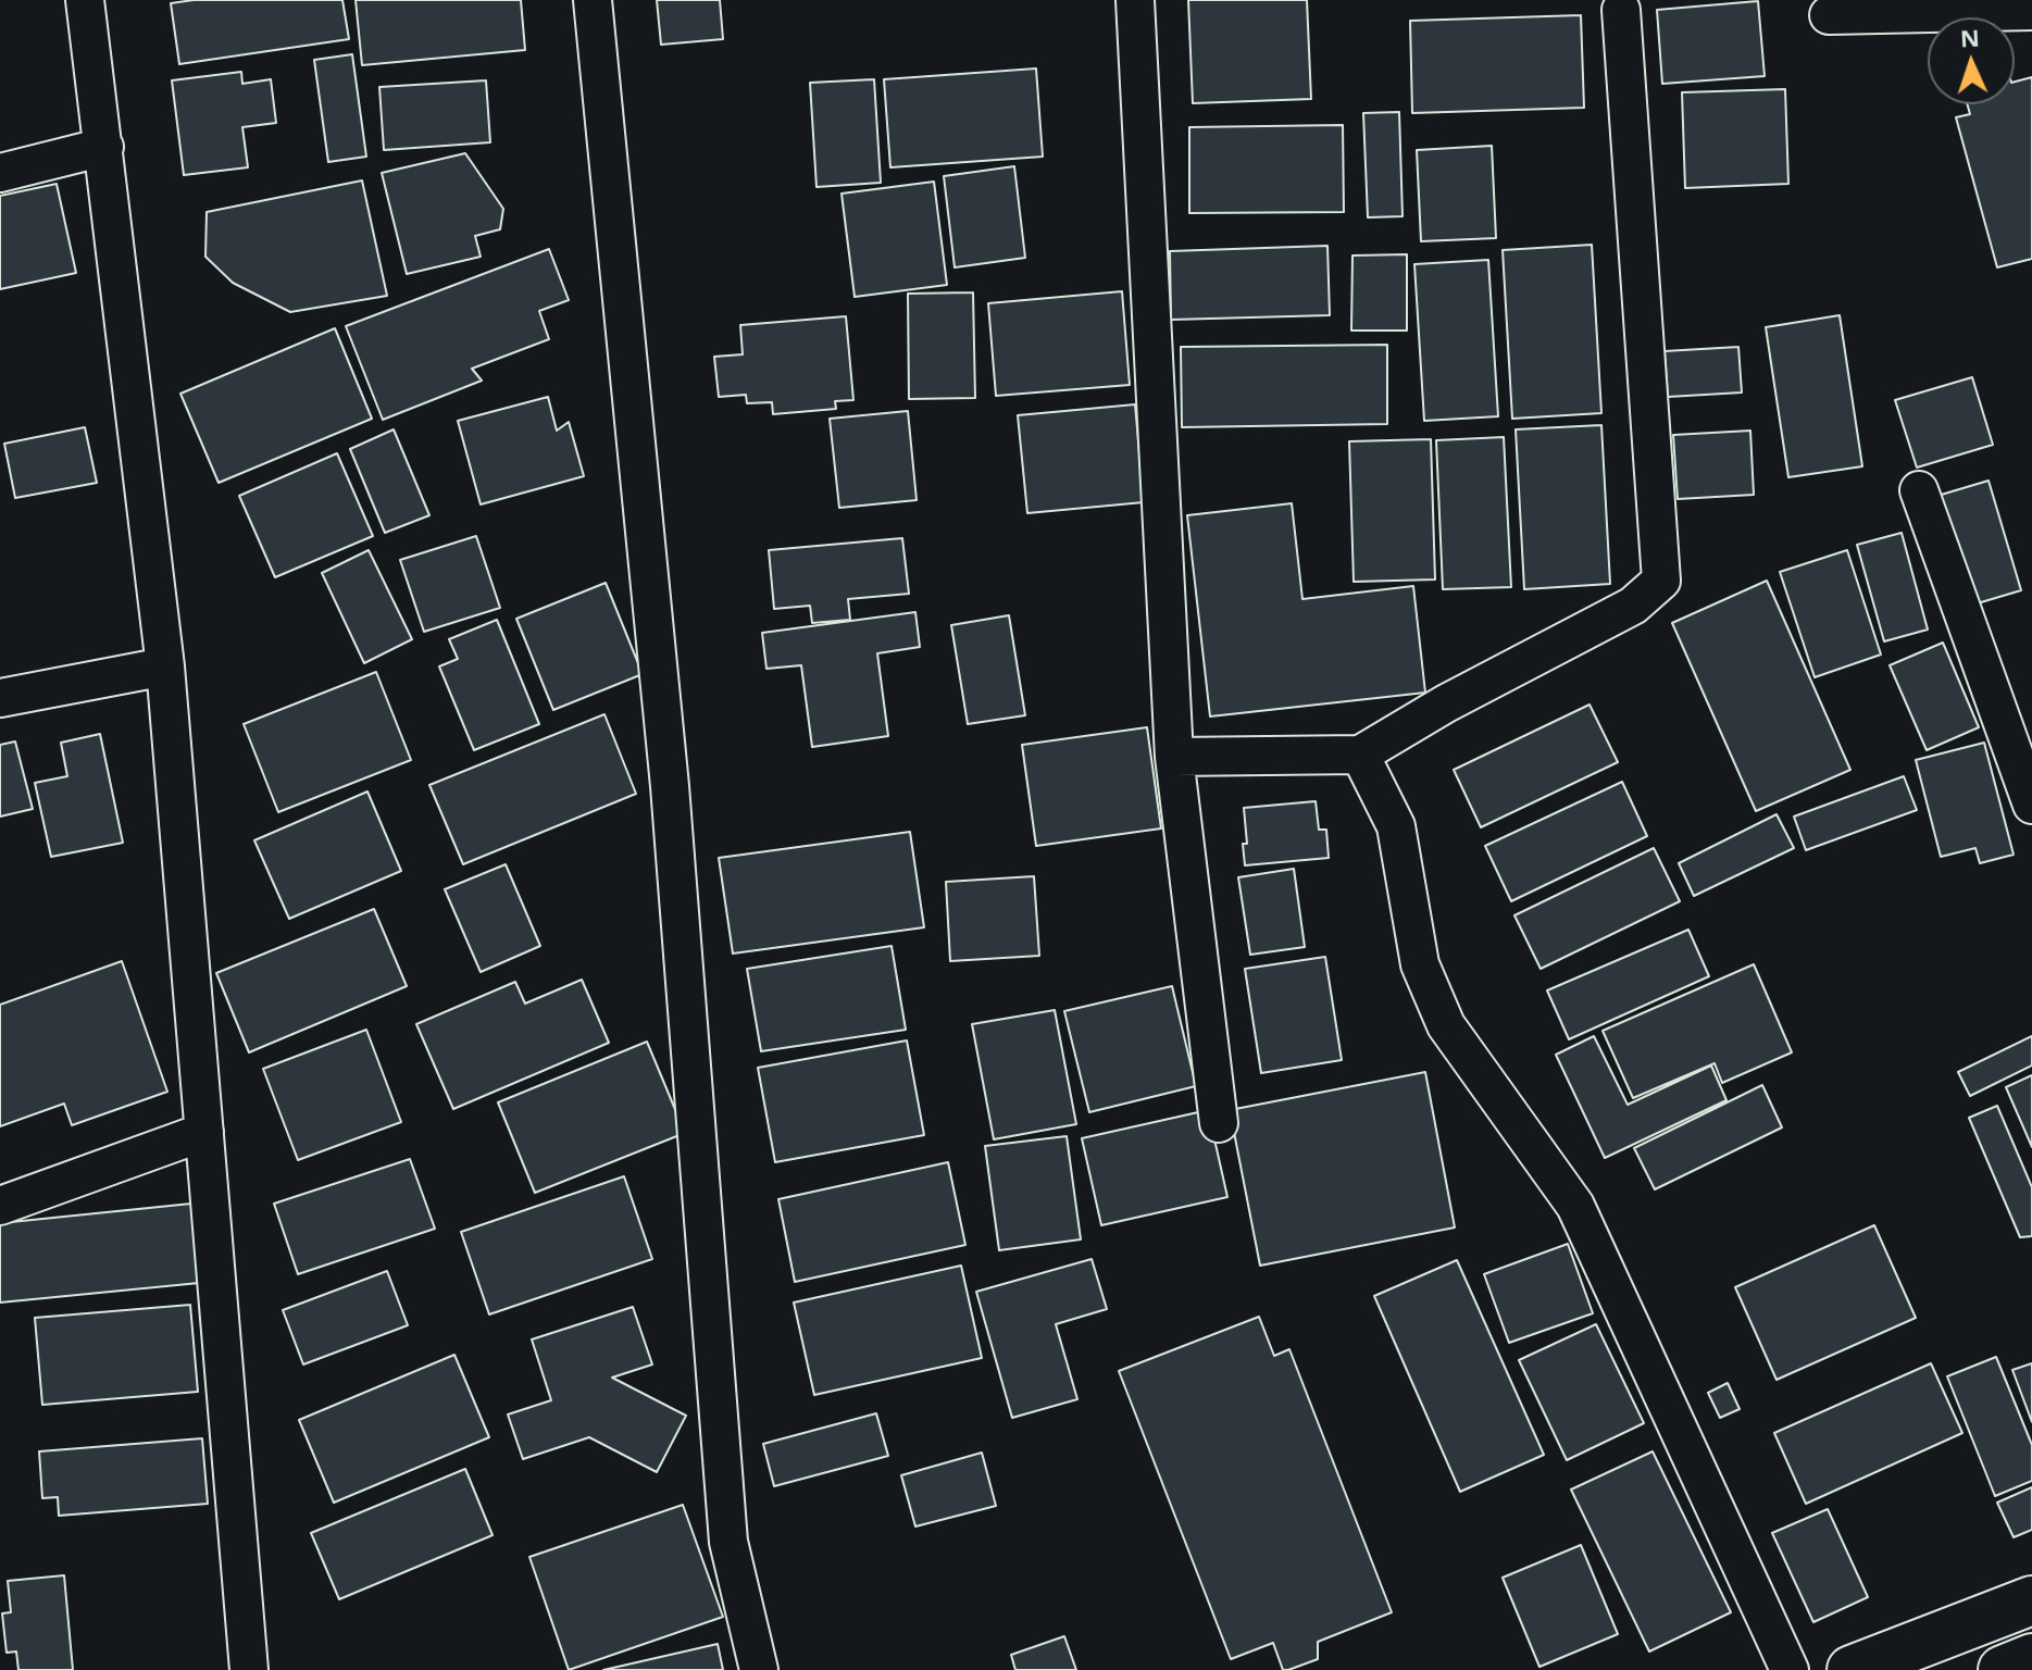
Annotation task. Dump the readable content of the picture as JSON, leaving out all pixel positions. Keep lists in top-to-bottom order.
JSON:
{
  "north": "top"
}
